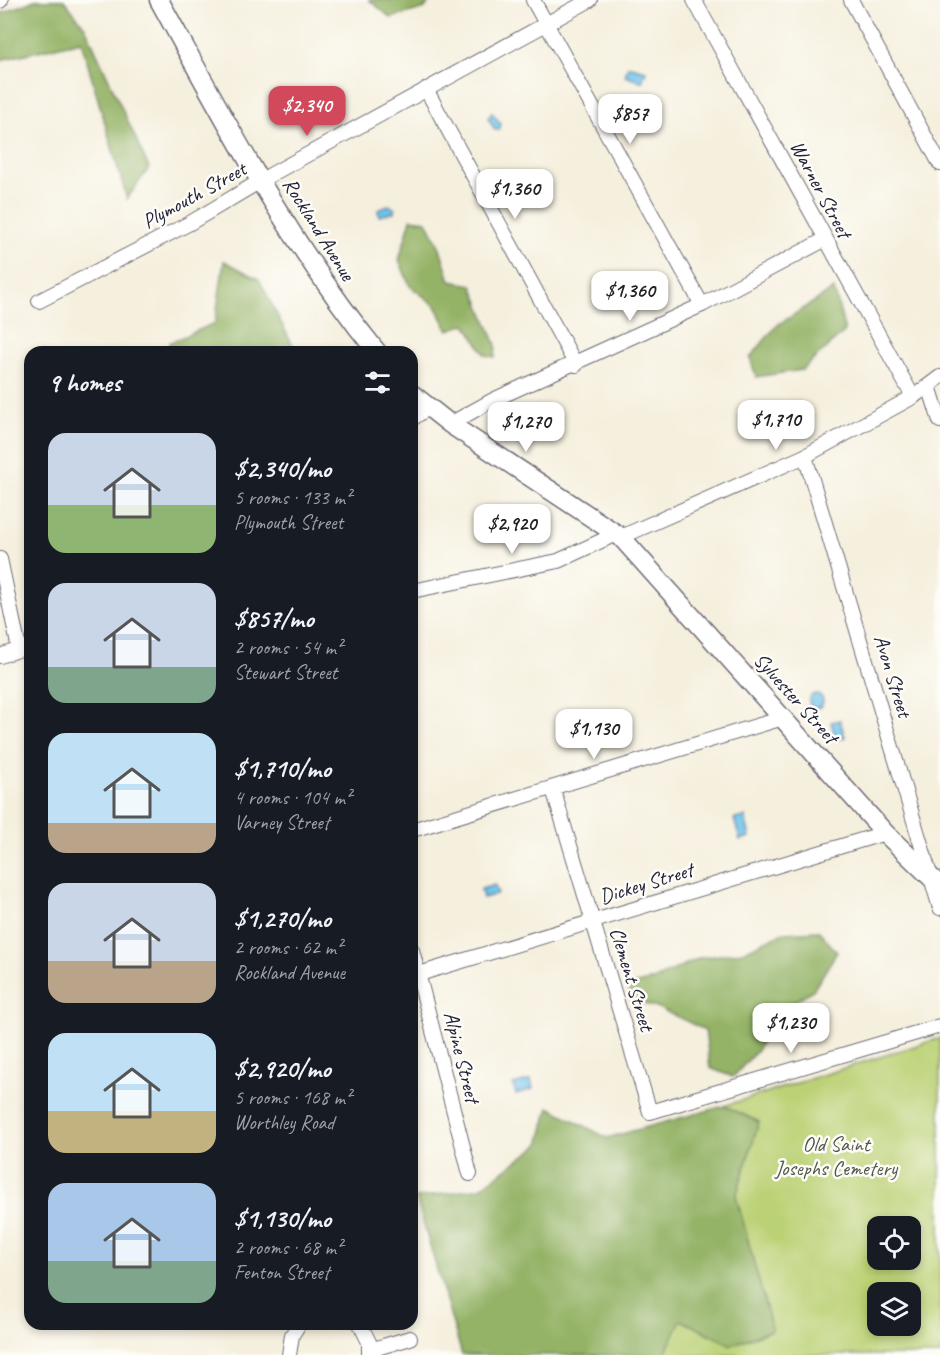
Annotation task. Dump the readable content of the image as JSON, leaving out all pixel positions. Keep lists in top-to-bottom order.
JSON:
{
  "streets": {
    "street": [
      "Warner Street",
      "Plymouth Street",
      "Rockland Avenue",
      "Avon Street",
      "Sylvester Street",
      "Dickey Street",
      "Clement Street",
      "Alpine Street"
    ]
  },
  "crossings": [
    ["Plymouth Street", "Rockland Avenue"],
    ["Avon Street", "Sylvester Street"],
    ["Sylvester Street", "Dickey Street"],
    ["Dickey Street", "Clement Street"],
    ["Dickey Street", "Alpine Street"]
  ],
  "parks": ["Old Saint Josephs Cemetery"],
  "page": {
    "price": [
      "$2,340",
      "$857",
      "$1,360",
      "$1,360",
      "$1,710",
      "$1,270",
      "$2,920",
      "$1,130",
      "$1,230"
    ],
    "heading": "9 homes",
    "list": [
      {
        "name": "$2,340/mo",
        "note": "5 rooms · 133 m² · Plymouth Street"
      },
      {
        "name": "$857/mo",
        "note": "2 rooms · 54 m² · Stewart Street"
      },
      {
        "name": "$1,710/mo",
        "note": "4 rooms · 104 m² · Varney Street"
      },
      {
        "name": "$1,270/mo",
        "note": "2 rooms · 62 m² · Rockland Avenue"
      },
      {
        "name": "$2,920/mo",
        "note": "5 rooms · 168 m² · Worthley Road"
      },
      {
        "name": "$1,130/mo",
        "note": "2 rooms · 68 m² · Fenton Street"
      }
    ]
  }
}
